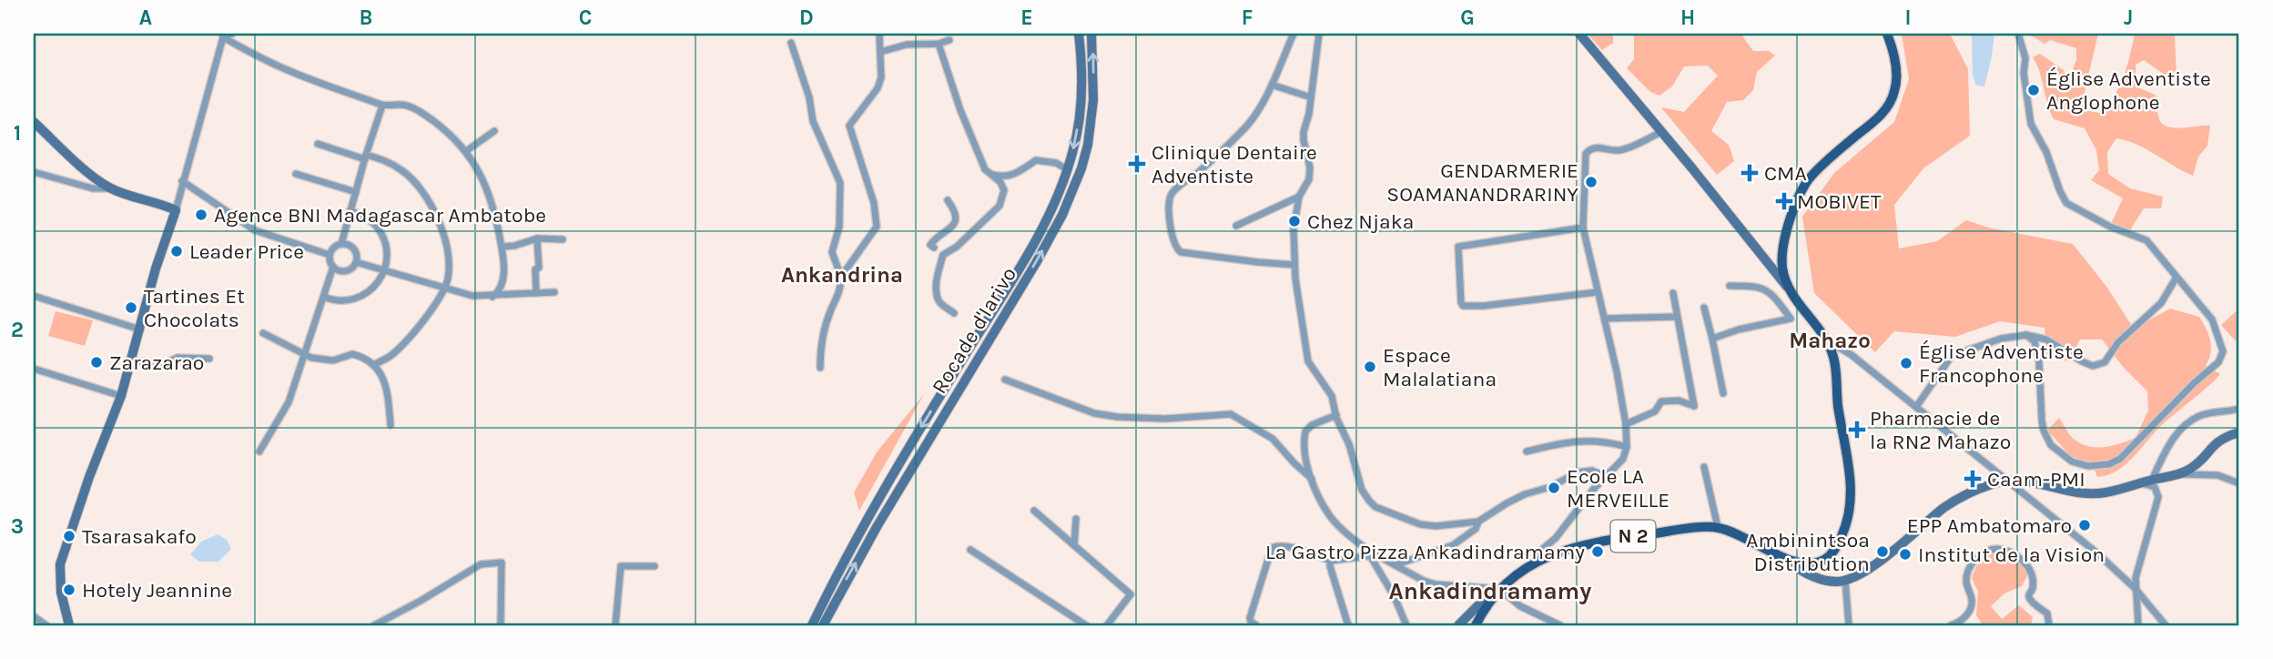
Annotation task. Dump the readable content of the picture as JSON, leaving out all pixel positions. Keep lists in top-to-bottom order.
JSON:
{
  "streets": {
    "main road": ["N 2"],
    "street": ["Rocade d'Iarivo"]
  },
  "districts": ["Ankandrina", "Mahazo", "Ankadindramamy"],
  "places": {
    "other": [
      "Église Adventiste Anglophone",
      "GENDARMERIE SOAMANANDRARINY",
      "Agence BNI Madagascar Ambatobe",
      "Chez Njaka",
      "Leader Price",
      "Tartines Et Chocolats",
      "Zarazarao",
      "Église Adventiste Francophone",
      "Espace Malalatiana",
      "Ecole LA MERVEILLE",
      "EPP Ambatomaro",
      "Tsarasakafo",
      "La Gastro Pizza Ankadindramamy",
      "Ambinintsoa Distribution",
      "Institut de la Vision",
      "Hotely Jeannine"
    ],
    "health": [
      "Clinique Dentaire Adventiste",
      "CMA",
      "MOBIVET",
      "Pharmacie de la RN2 Mahazo",
      "Caam-PMI"
    ]
  },
  "grid": {
    "columns": [
      "A",
      "B",
      "C",
      "D",
      "E",
      "F",
      "G",
      "H",
      "I",
      "J"
    ],
    "rows": ["1", "2", "3"]
  }
}
